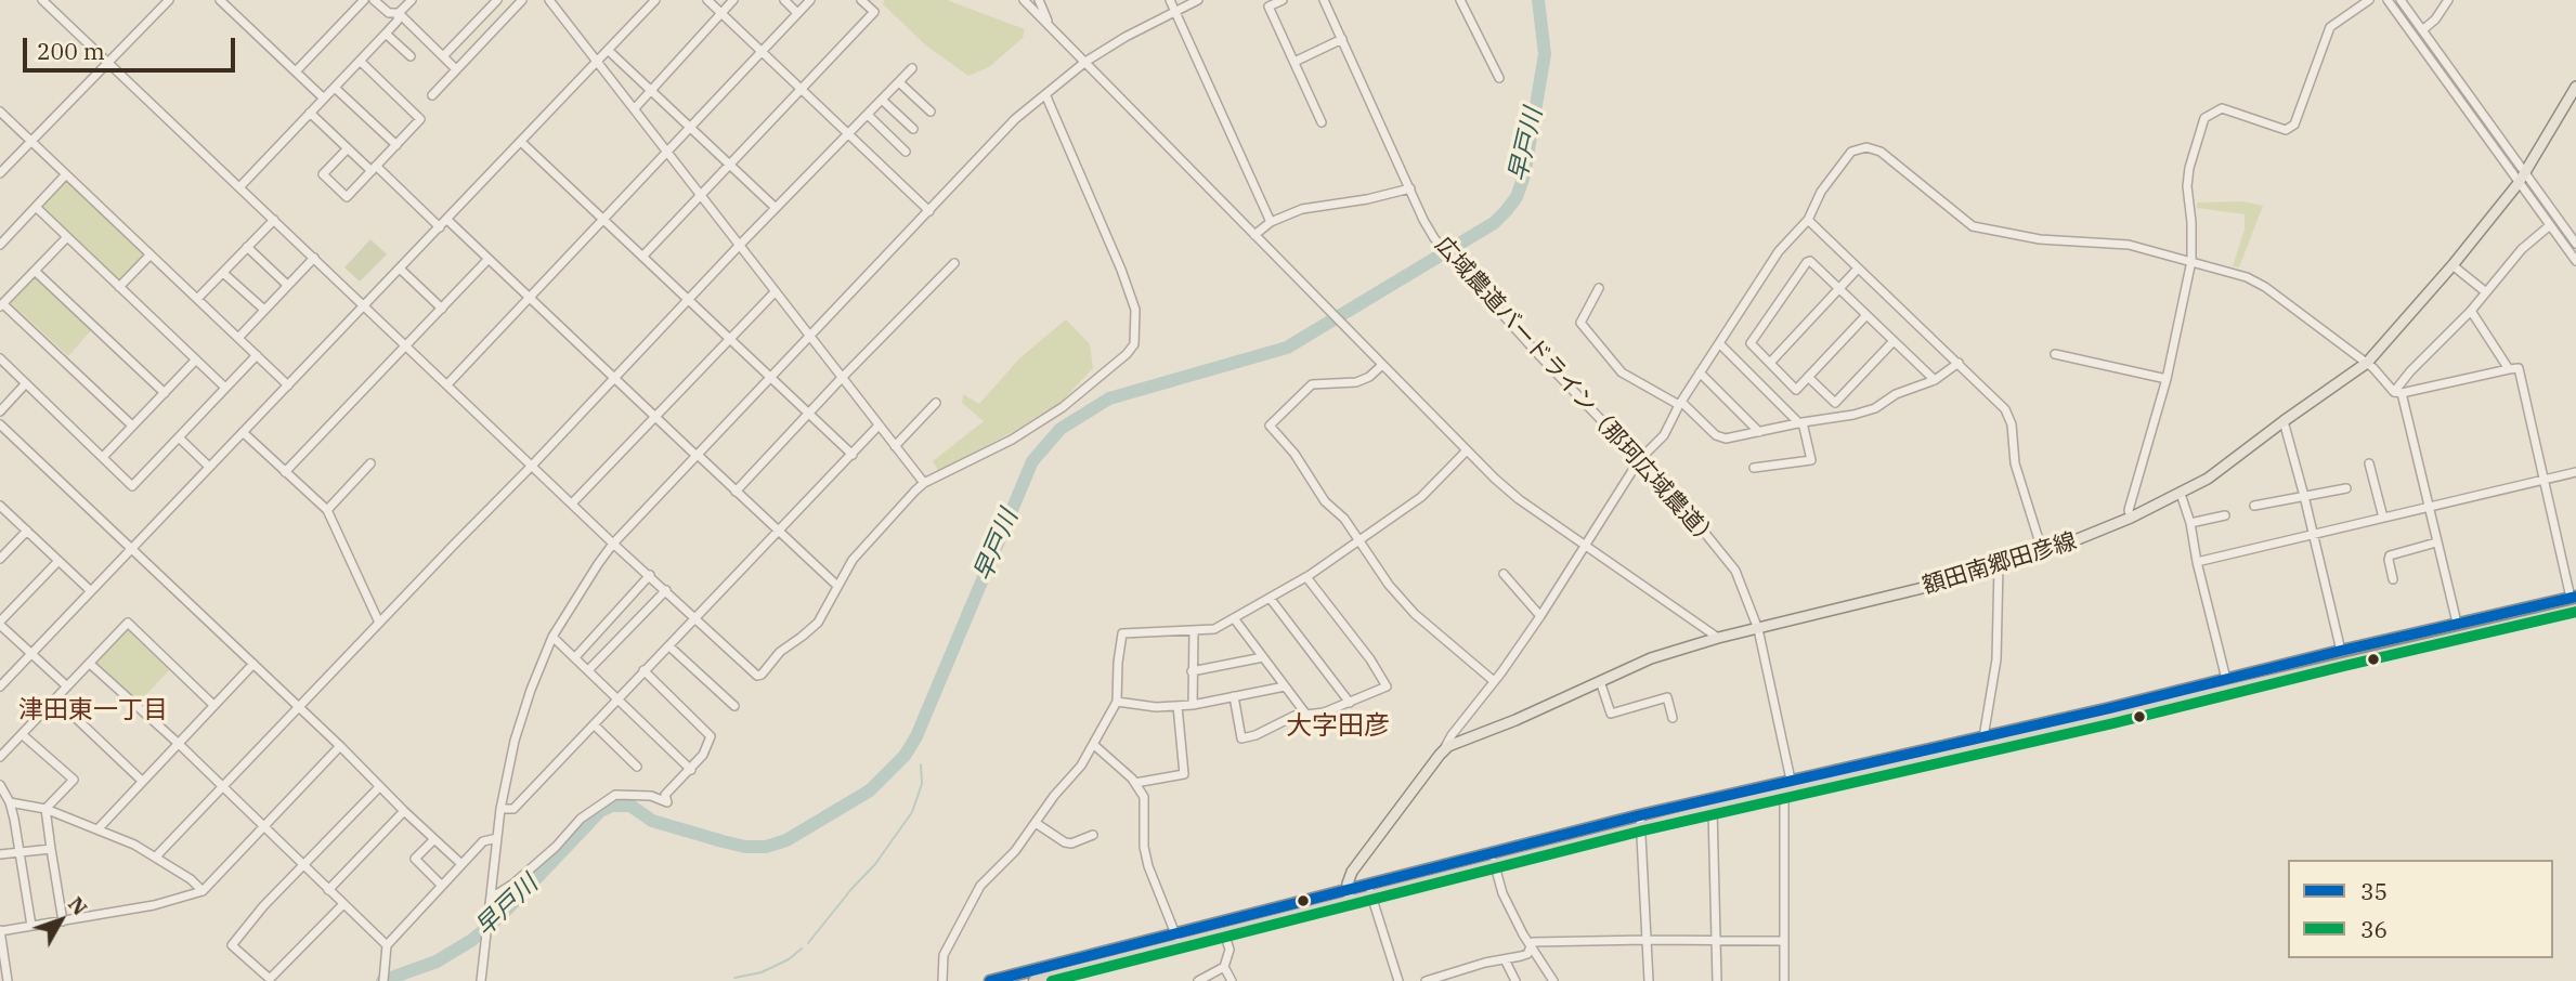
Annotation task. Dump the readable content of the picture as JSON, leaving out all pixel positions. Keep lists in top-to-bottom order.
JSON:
{
  "streets": {
    "main road": ["額田南郷田彦線"],
    "street": ["広域農道バードライン（那珂広域農道）"]
  },
  "crossings": [
    ["広域農道バードライン（那珂広域農道）", "額田南郷田彦線"]
  ],
  "districts": ["津田東一丁目", "大字田彦"],
  "water": ["早戸川"],
  "lines": ["transit line 35", "transit line 36"],
  "legend": ["35", "36"],
  "scale_bar": "200 m",
  "north": "top right"
}
